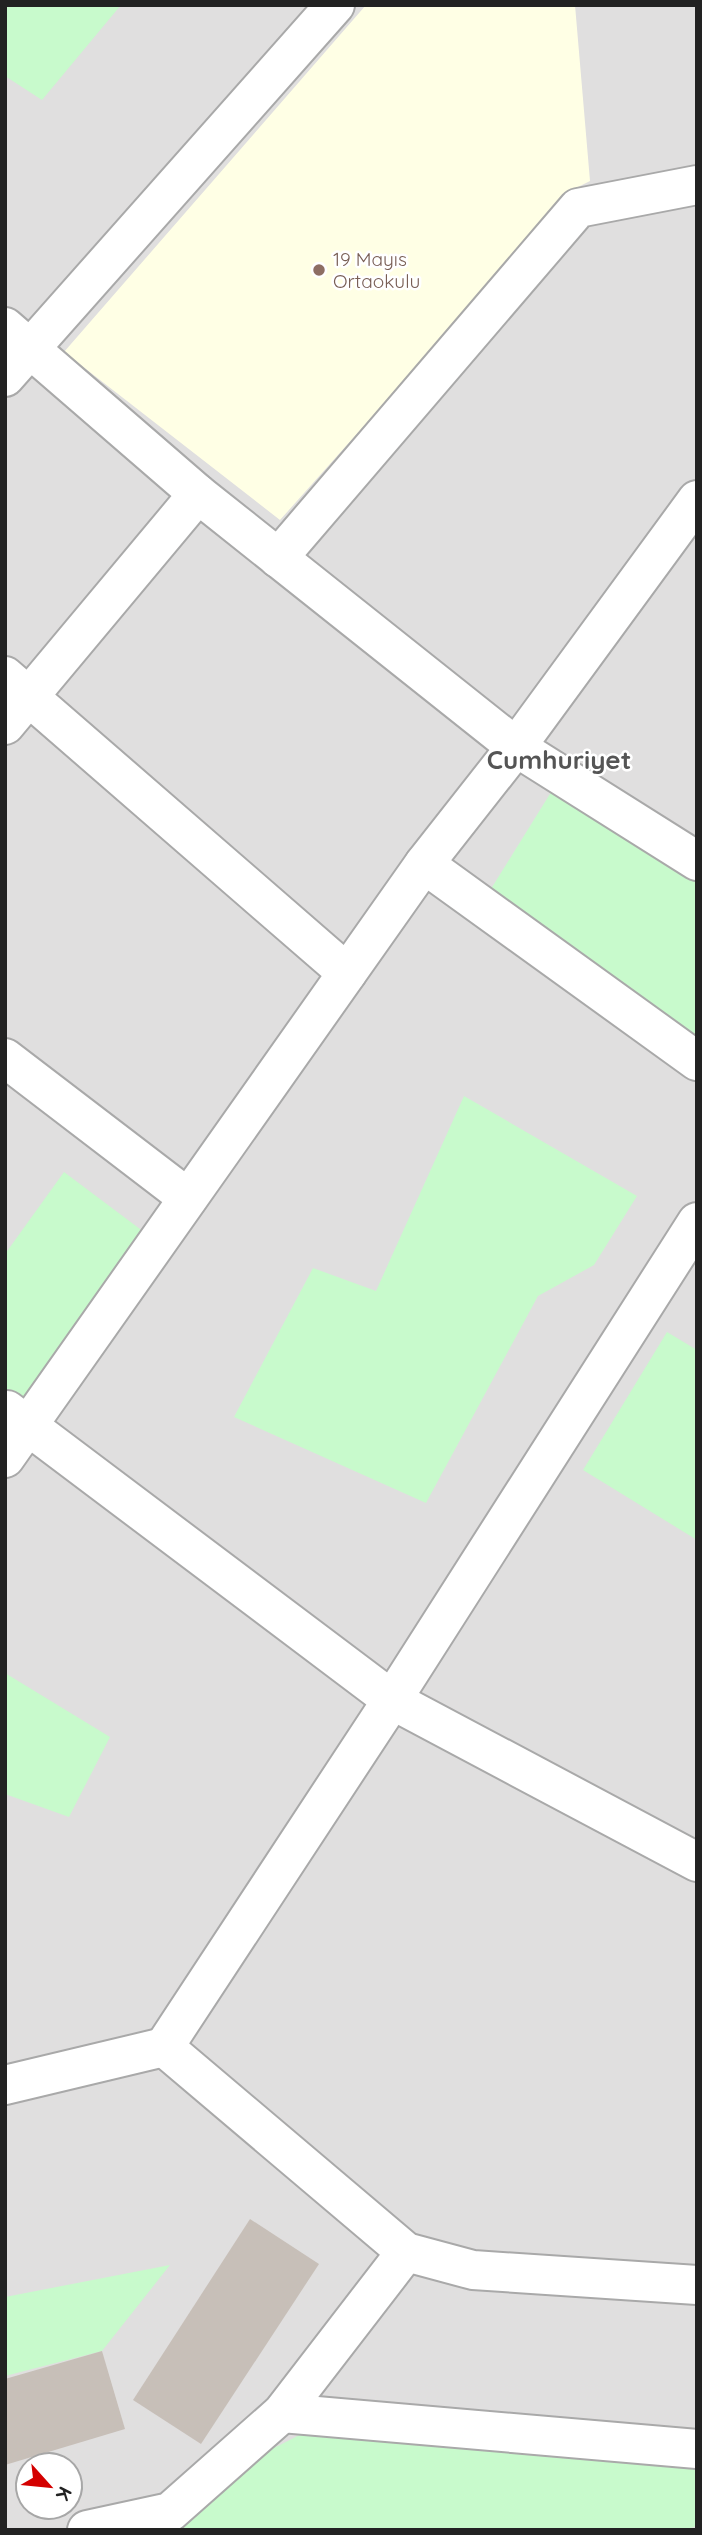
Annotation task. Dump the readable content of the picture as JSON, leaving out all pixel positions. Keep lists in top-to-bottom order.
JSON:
{
  "districts": ["Cumhuriyet"],
  "places": ["19 Mayıs Ortaokulu"],
  "north": "bottom right"
}
